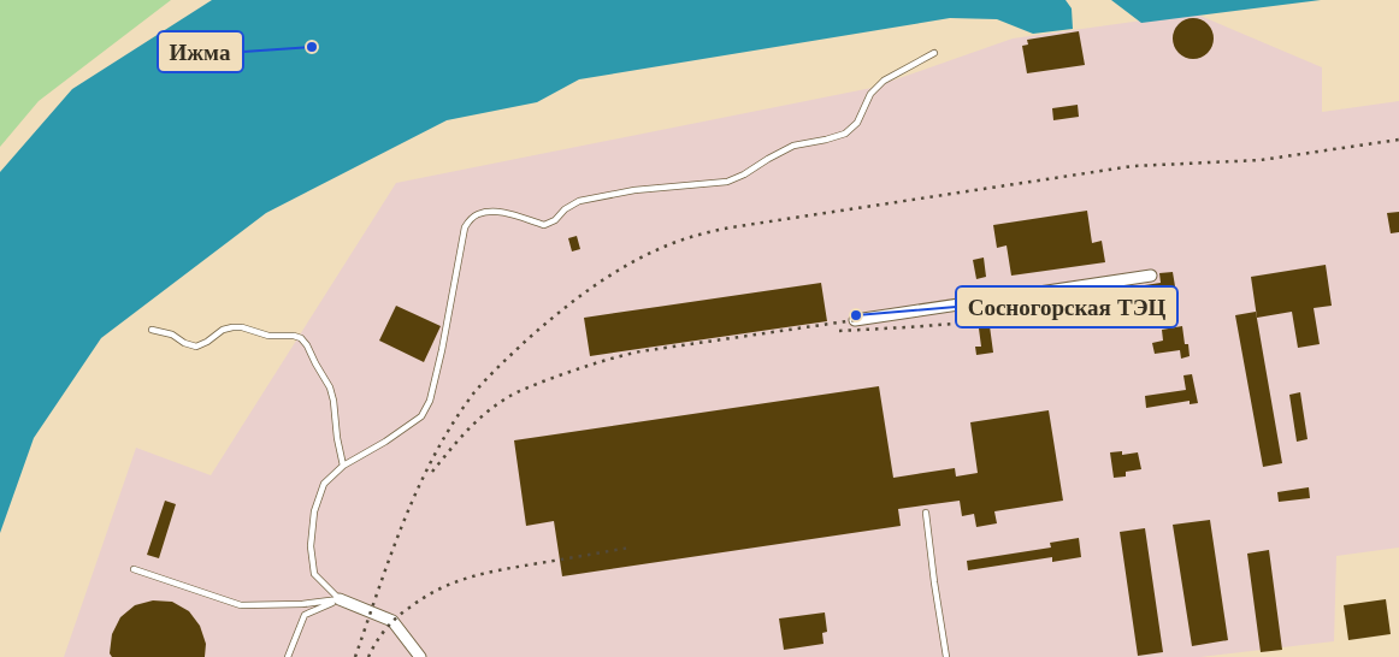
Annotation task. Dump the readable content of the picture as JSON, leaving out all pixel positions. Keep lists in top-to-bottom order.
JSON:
{
  "places": ["Ижма", "Сосногорская ТЭЦ"]
}
